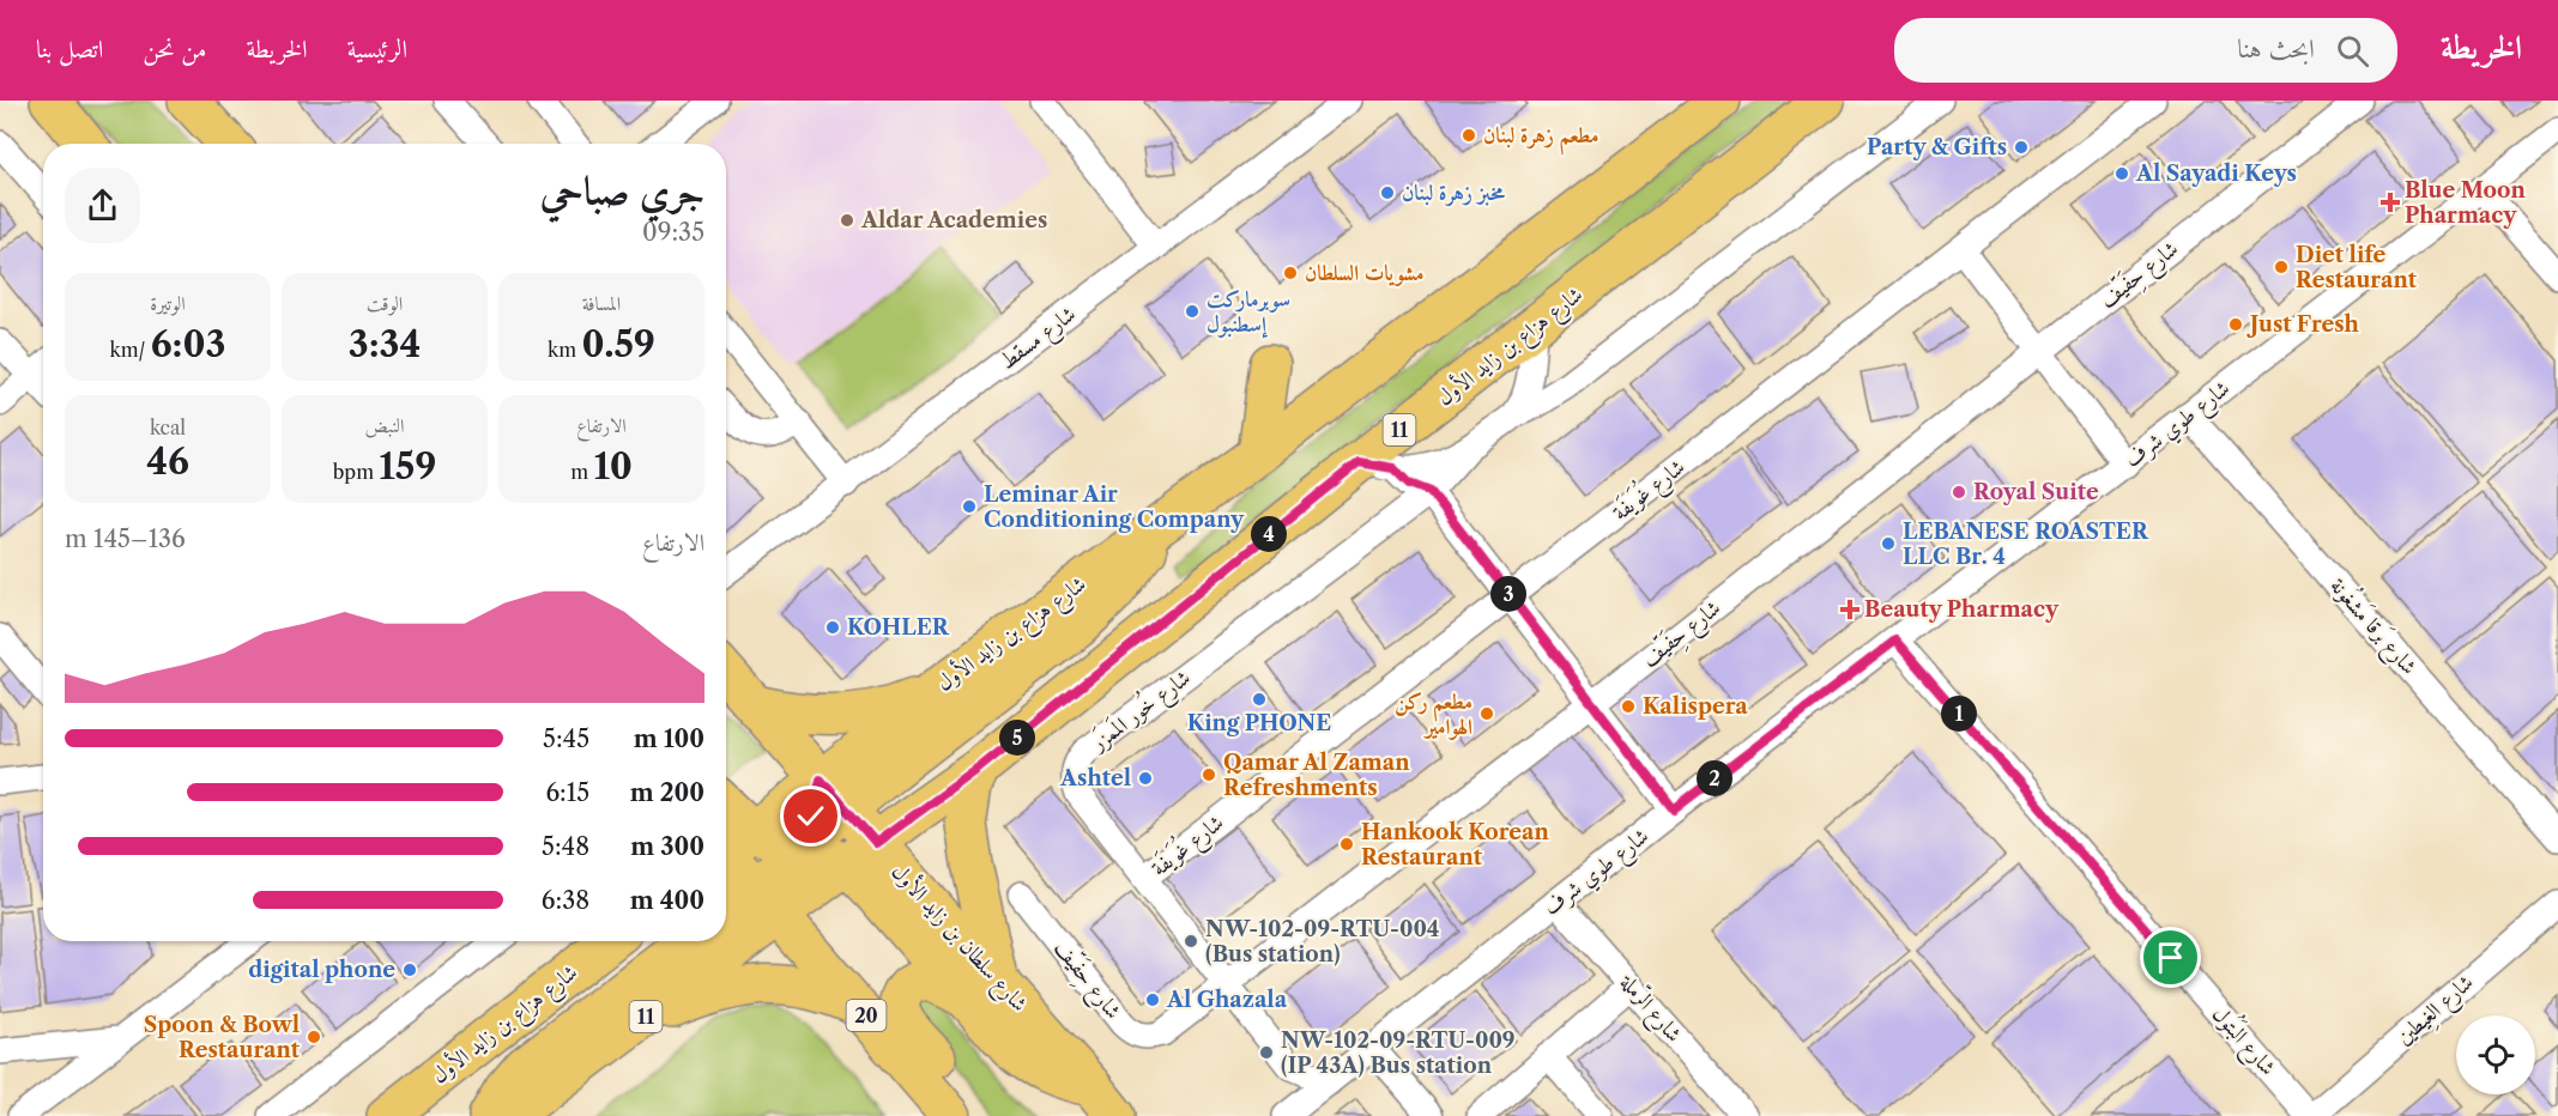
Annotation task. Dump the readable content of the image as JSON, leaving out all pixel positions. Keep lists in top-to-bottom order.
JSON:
{
  "streets": {
    "main road": [
      "شارع هزاع بن زايد الأول",
      "11",
      "شارع سلطان بن زايد الأول",
      "20"
    ],
    "street": [
      "شارع حِفَيّف",
      "شارع مسقط",
      "شارع طوي شرف",
      "شارع غُوَيفَة",
      "شارع بَرقا مَشغُونة",
      "شارع خُور المَمزَر",
      "شارع الرّملة",
      "شارع الغِيطين",
      "شارع البَتُول"
    ]
  },
  "crossings": [
    ["شارع حِفَيّف", "شارع خُور المَمزَر"],
    ["شارع هزاع بن زايد الأول", "شارع سلطان بن زايد الأول"],
    ["شارع هزاع بن زايد الأول", "20"],
    ["شارع طوي شرف", "شارع بَرقا مَشغُونة"],
    ["شارع طوي شرف", "شارع خُور المَمزَر"],
    ["شارع طوي شرف", "شارع الرّملة"],
    ["شارع طوي شرف", "شارع البَتُول"],
    ["شارع غُوَيفَة", "شارع خُور المَمزَر"],
    ["شارع الغِيطين", "شارع البَتُول"]
  ],
  "places": {
    "other": [
      "مطعم زهرة لبنان",
      "Party & Gifts",
      "Al Sayadi Keys",
      "مخبز زهرة لبنان",
      "Aldar Academies",
      "Diet life Restaurant",
      "مشويات السلطان",
      "سوبرماركت إسطنبول",
      "Just Fresh",
      "Royal Suite",
      "Leminar Air Conditioning Company",
      "LEBANESE ROASTER LLC Br. 4",
      "KOHLER",
      "King PHONE",
      "Kalispera",
      "مطعم ركن الهوامير",
      "Qamar Al Zaman Refreshments",
      "Ashtel",
      "Hankook Korean Restaurant",
      "NW-102-09-RTU-004 (Bus station)",
      "digital phone",
      "Al Ghazala",
      "Spoon & Bowl Restaurant",
      "NW-102-09-RTU-009 (IP 43A) Bus station"
    ],
    "health": ["Blue Moon Pharmacy", "Beauty Pharmacy"]
  },
  "page": {
    "header": "الخريطة",
    "search": "ابحث هنا",
    "nav": [
      "الرئيسية",
      "الخريطة",
      "من نحن",
      "اتصل بنا"
    ],
    "heading": ["جري صباحي", "09:35"],
    "stats": [
      ["المسافة", "0.59 km"],
      ["الوقت", "3:34"],
      ["الوتيرة", "6:03 /km"],
      ["الارتفاع", "10 m"],
      ["النبض", "159 bpm"],
      ["kcal", "46"]
    ],
    "chart": ["الارتفاع", "136–145 m"],
    "pins": [
      "4",
      "3",
      "1",
      "5",
      "2"
    ],
    "list": [
      {
        "name": "100 m",
        "note": "5:45"
      },
      {
        "name": "200 m",
        "note": "6:15"
      },
      {
        "name": "300 m",
        "note": "5:48"
      },
      {
        "name": "400 m",
        "note": "6:38"
      }
    ]
  }
}
